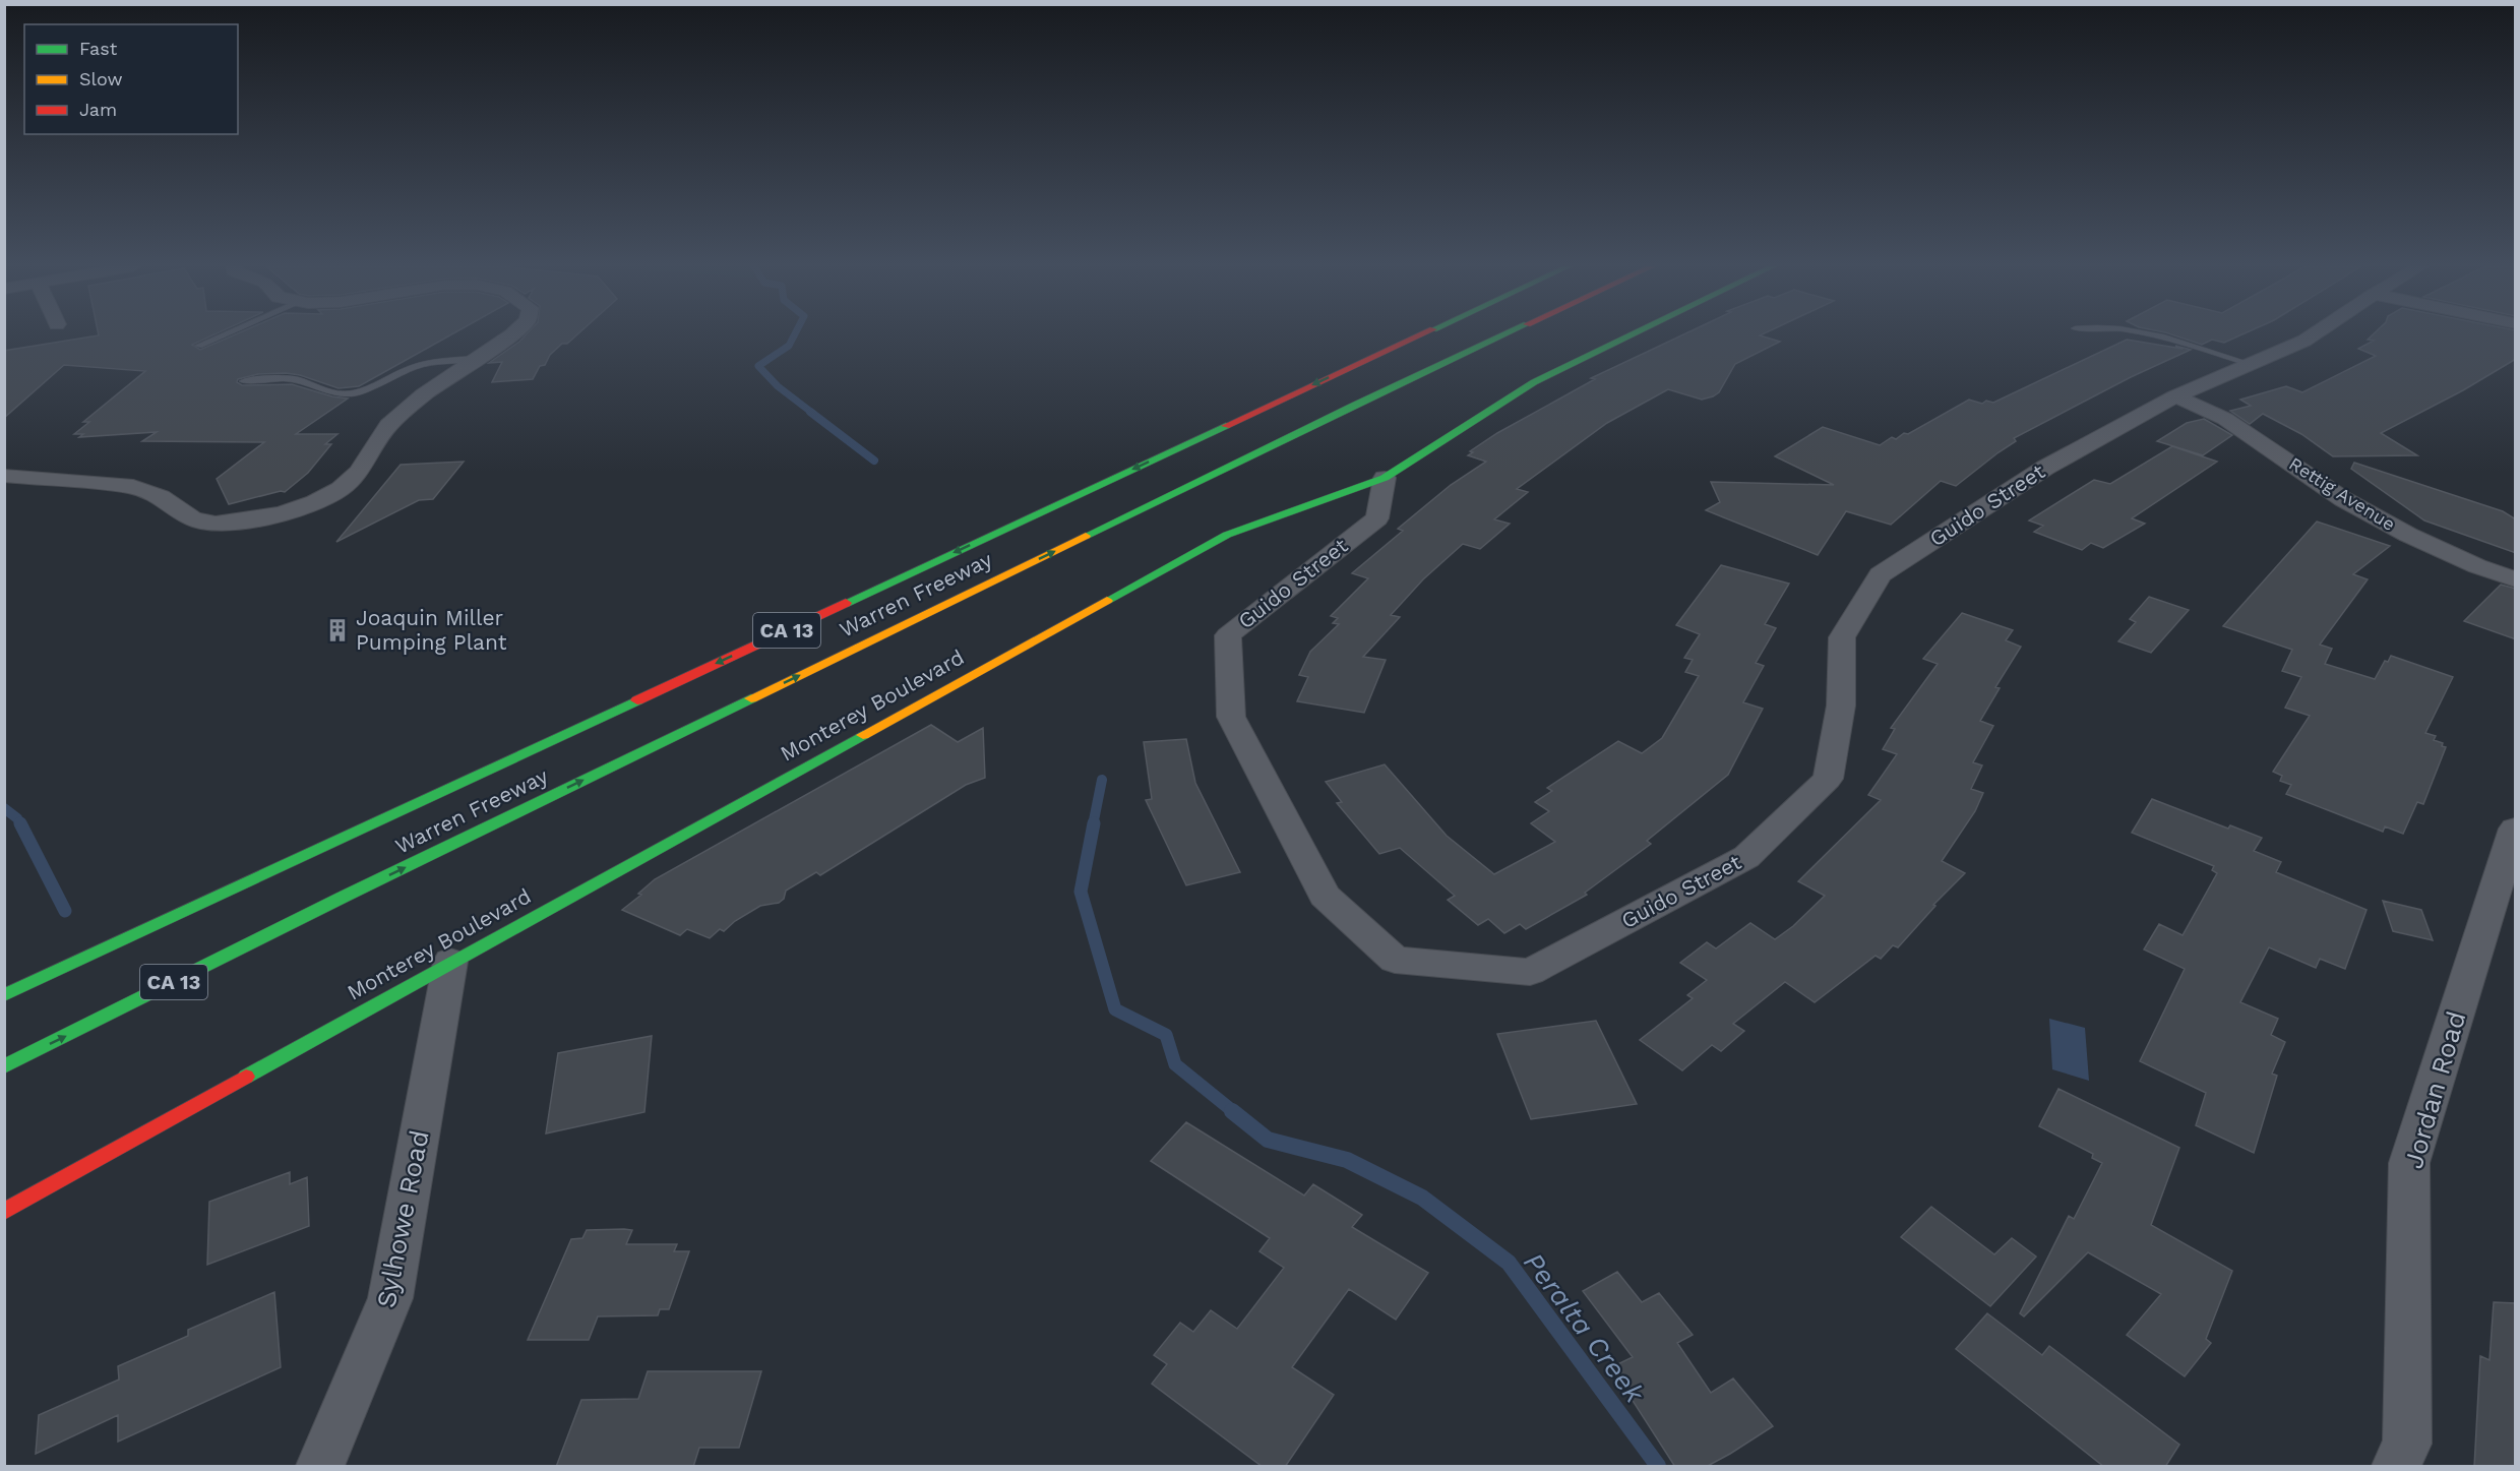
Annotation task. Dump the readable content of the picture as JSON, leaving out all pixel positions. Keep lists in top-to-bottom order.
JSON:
{
  "streets": {
    "main road": ["Warren Freeway", "CA 13", "Monterey Boulevard"],
    "street": [
      "Rettig Avenue",
      "Guido Street",
      "Jordan Road",
      "Sylhowe Road"
    ]
  },
  "crossings": [
    ["Rettig Avenue", "Guido Street"],
    ["Guido Street", "Monterey Boulevard"],
    ["Monterey Boulevard", "Sylhowe Road"]
  ],
  "water": ["Peralta Creek"],
  "places": {
    "building": ["Joaquin Miller Pumping Plant"]
  },
  "legend": ["Fast", "Slow", "Jam"]
}
